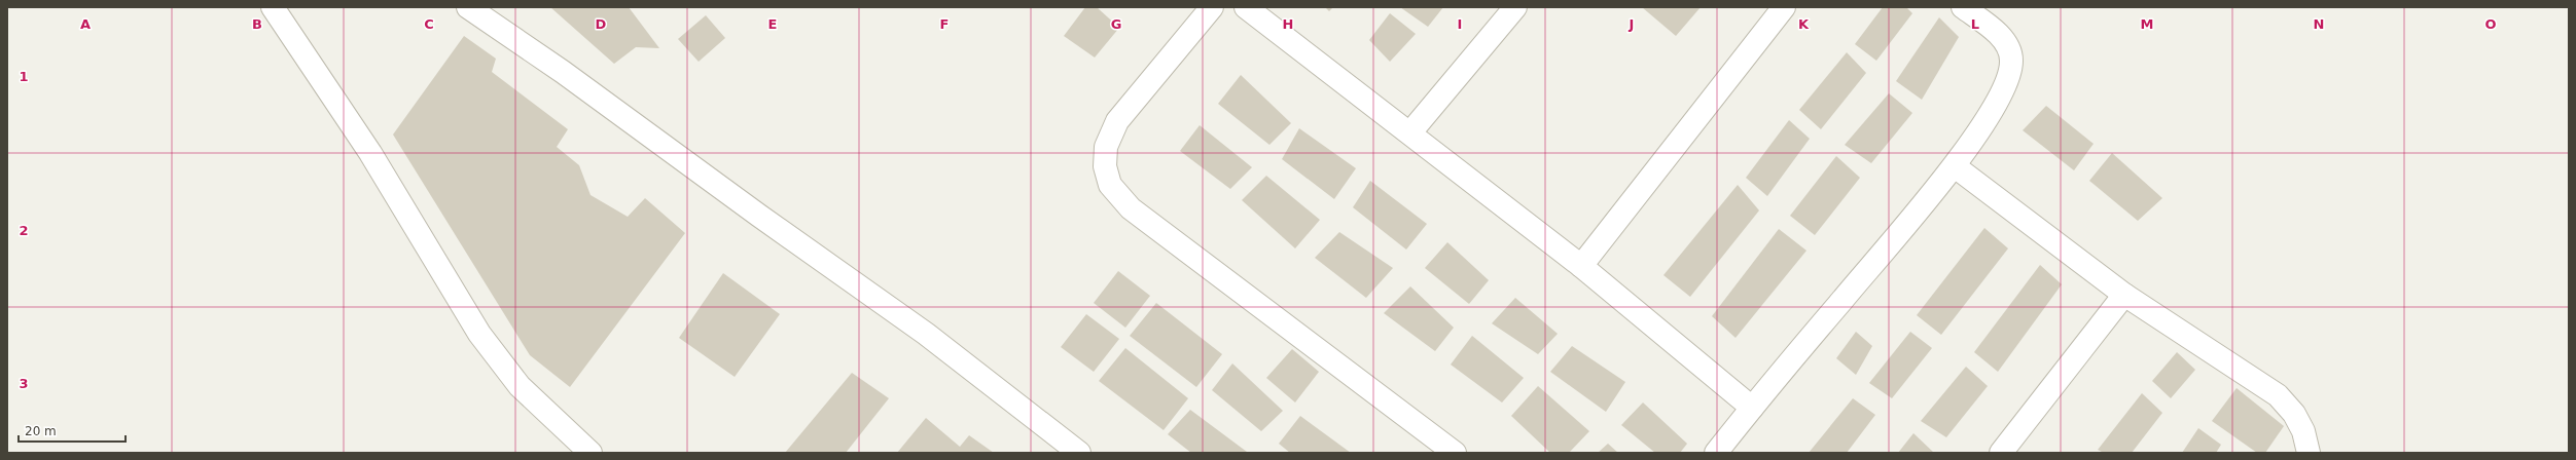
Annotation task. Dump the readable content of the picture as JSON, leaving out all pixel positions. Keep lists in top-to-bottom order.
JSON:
{
  "scale_bar": "20 m",
  "grid": {
    "columns": [
      "A",
      "B",
      "C",
      "D",
      "E",
      "F",
      "G",
      "H",
      "I",
      "J",
      "K",
      "L",
      "M",
      "N",
      "O"
    ],
    "rows": ["1", "2", "3"]
  }
}
